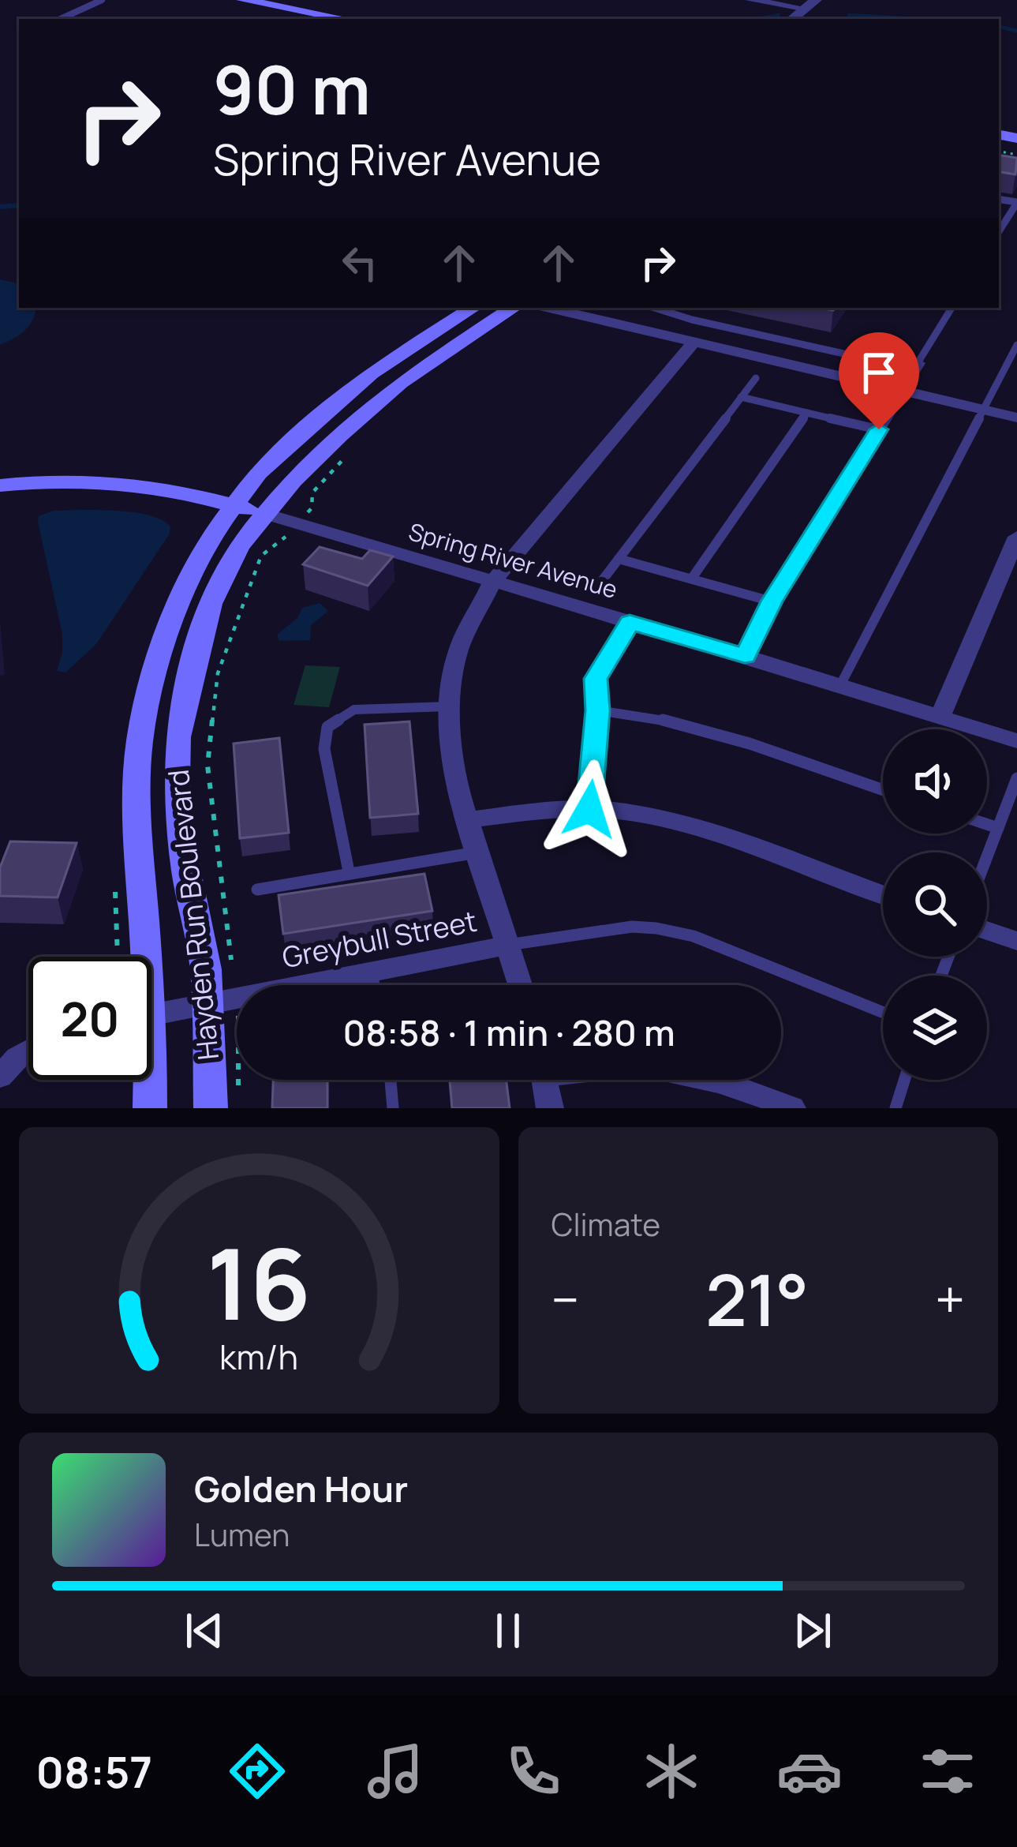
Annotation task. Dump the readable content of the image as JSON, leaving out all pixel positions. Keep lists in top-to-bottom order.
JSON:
{
  "streets": {
    "main road": ["Hayden Run Boulevard"],
    "street": ["Spring River Avenue", "Greybull Street"]
  },
  "crossings": [
    ["Spring River Avenue", "Hayden Run Boulevard"],
    ["Hayden Run Boulevard", "Greybull Street"]
  ],
  "page": {
    "turn": ["90 m", "Spring River Avenue"],
    "limit": "20",
    "trip": "08:58 · 1 min · 280 m",
    "tile": "Climate",
    "heat": ["−", "21°", "+"],
    "song": ["Golden Hour", "Lumen"],
    "tabs": "08:57",
    "gauge": ["16", "km/h"]
  }
}
